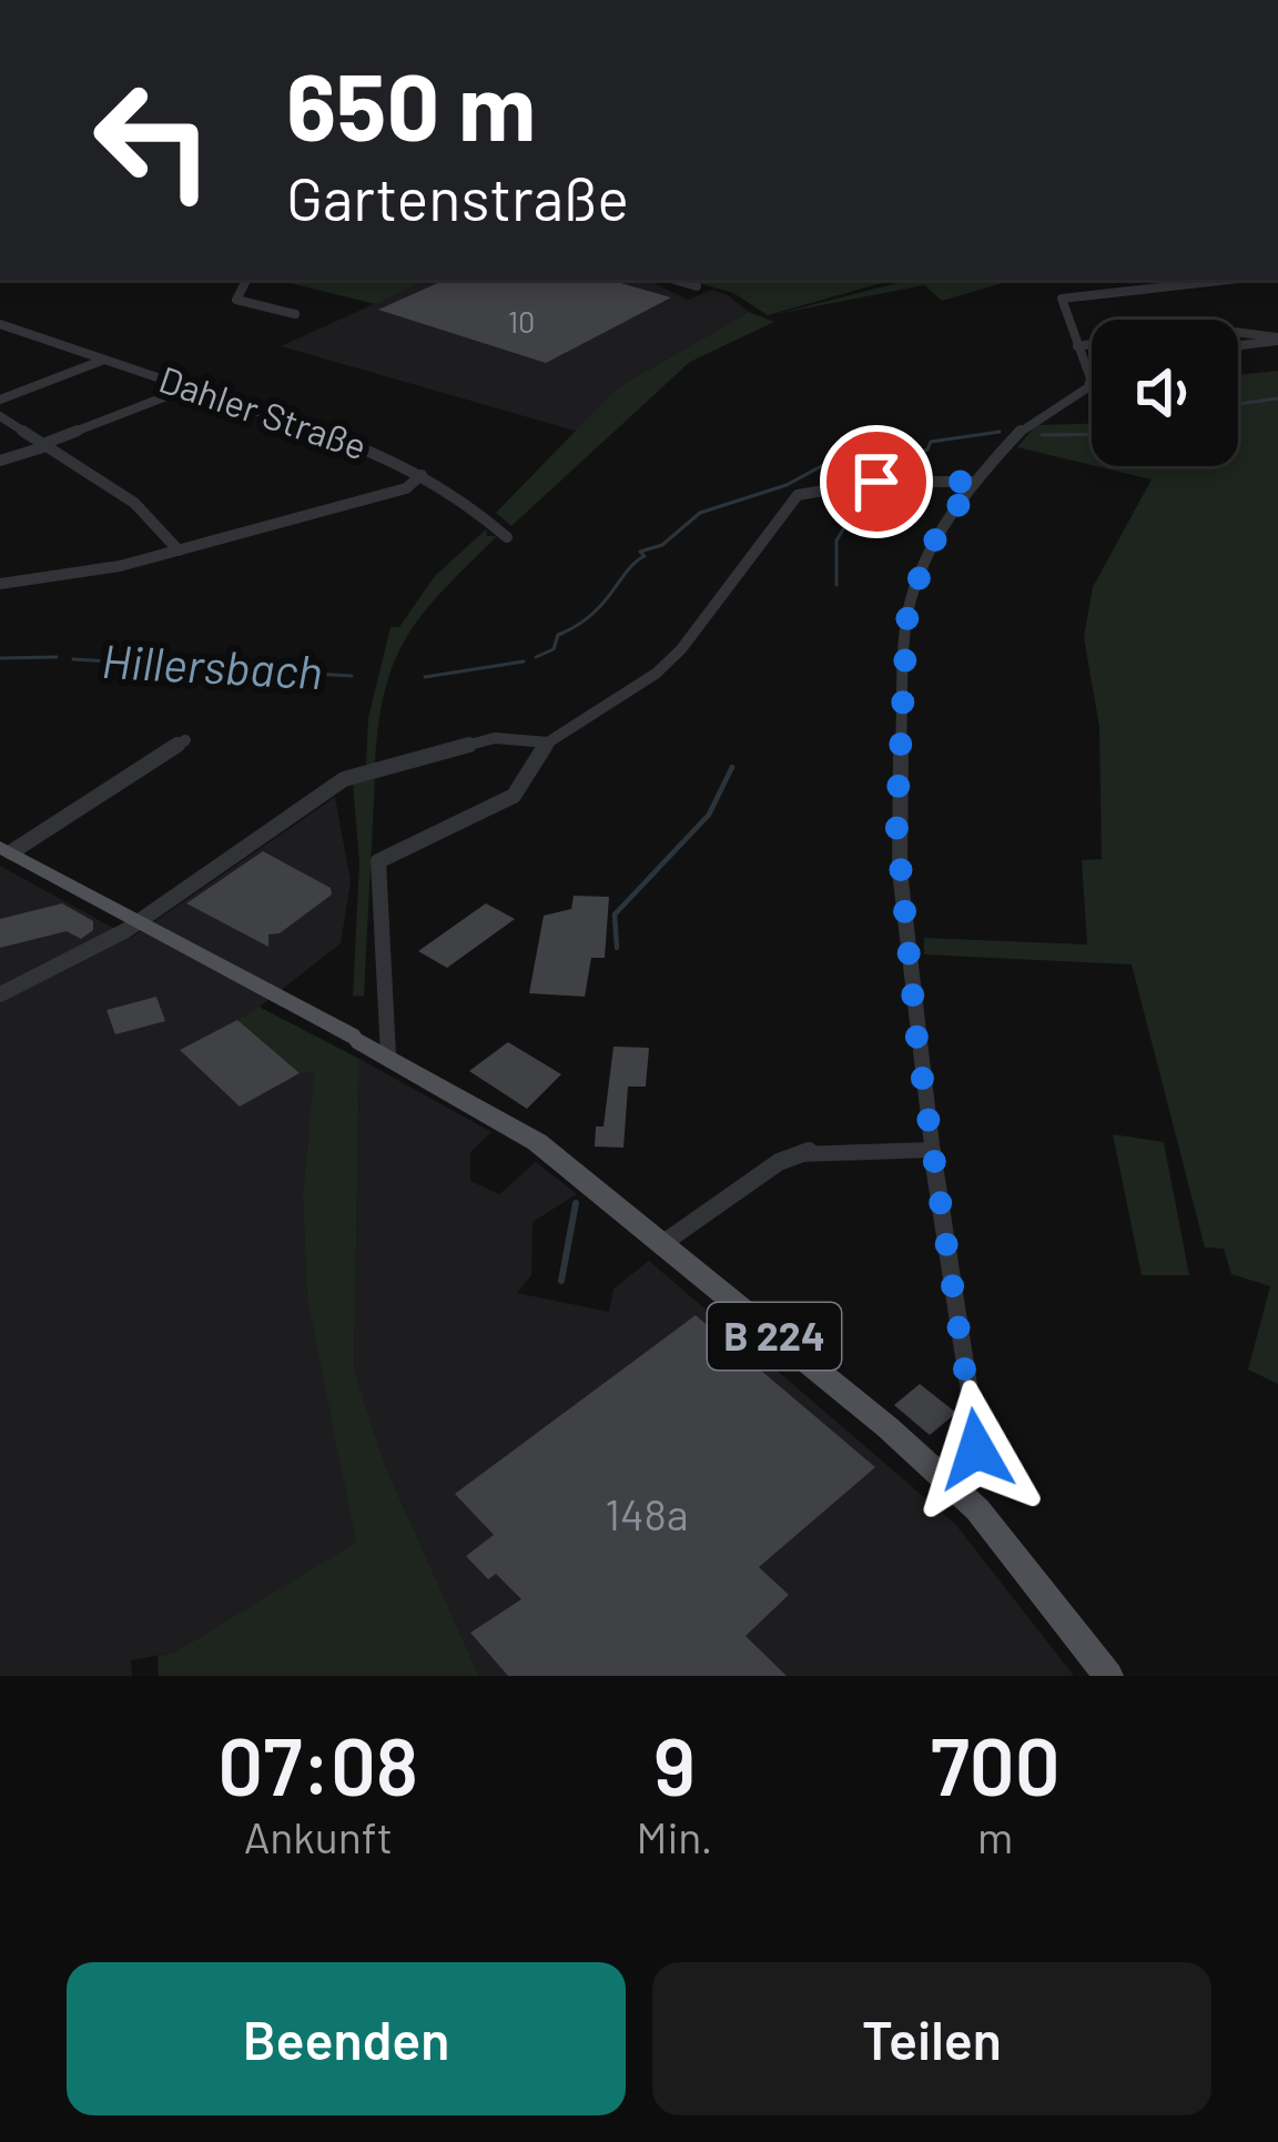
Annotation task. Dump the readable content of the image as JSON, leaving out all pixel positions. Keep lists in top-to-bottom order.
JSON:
{
  "streets": {
    "main road": ["B 224"],
    "street": ["Dahler Straße"]
  },
  "water": ["Hillersbach"],
  "house_numbers": ["10", "148a"],
  "page": {
    "turn": ["650 m", "Gartenstraße"],
    "eta": [
      "07:08",
      "Ankunft",
      "9",
      "Min.",
      "700",
      "m"
    ],
    "buttons": ["Beenden", "Teilen"]
  }
}
